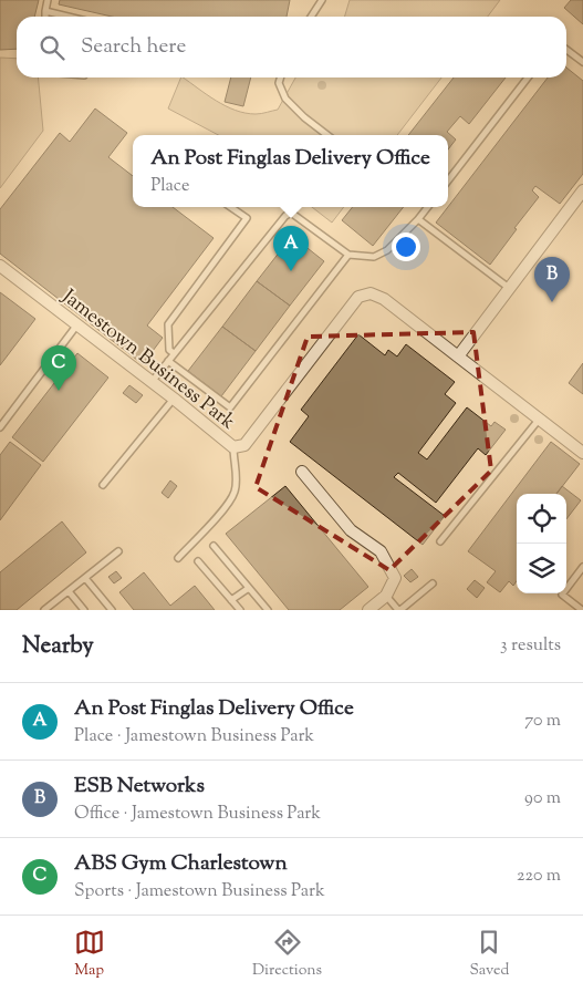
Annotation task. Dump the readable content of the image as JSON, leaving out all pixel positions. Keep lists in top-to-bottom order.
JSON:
{
  "streets": {
    "street": ["Jamestown Business Park"]
  },
  "page": {
    "search": "Search here",
    "popup": ["An Post Finglas Delivery Office", "Place"],
    "pins": ["A", "B", "C"],
    "heading": ["Nearby", "3 results"],
    "list": [
      {
        "mark": "A",
        "name": "An Post Finglas Delivery Office",
        "note": "Place · Jamestown Business Park",
        "value": "70 m"
      },
      {
        "mark": "B",
        "name": "ESB Networks",
        "note": "Office · Jamestown Business Park",
        "value": "90 m"
      },
      {
        "mark": "C",
        "name": "ABS Gym Charlestown",
        "note": "Sports · Jamestown Business Park",
        "value": "220 m"
      }
    ],
    "nav": ["Map", "Directions", "Saved"]
  }
}
